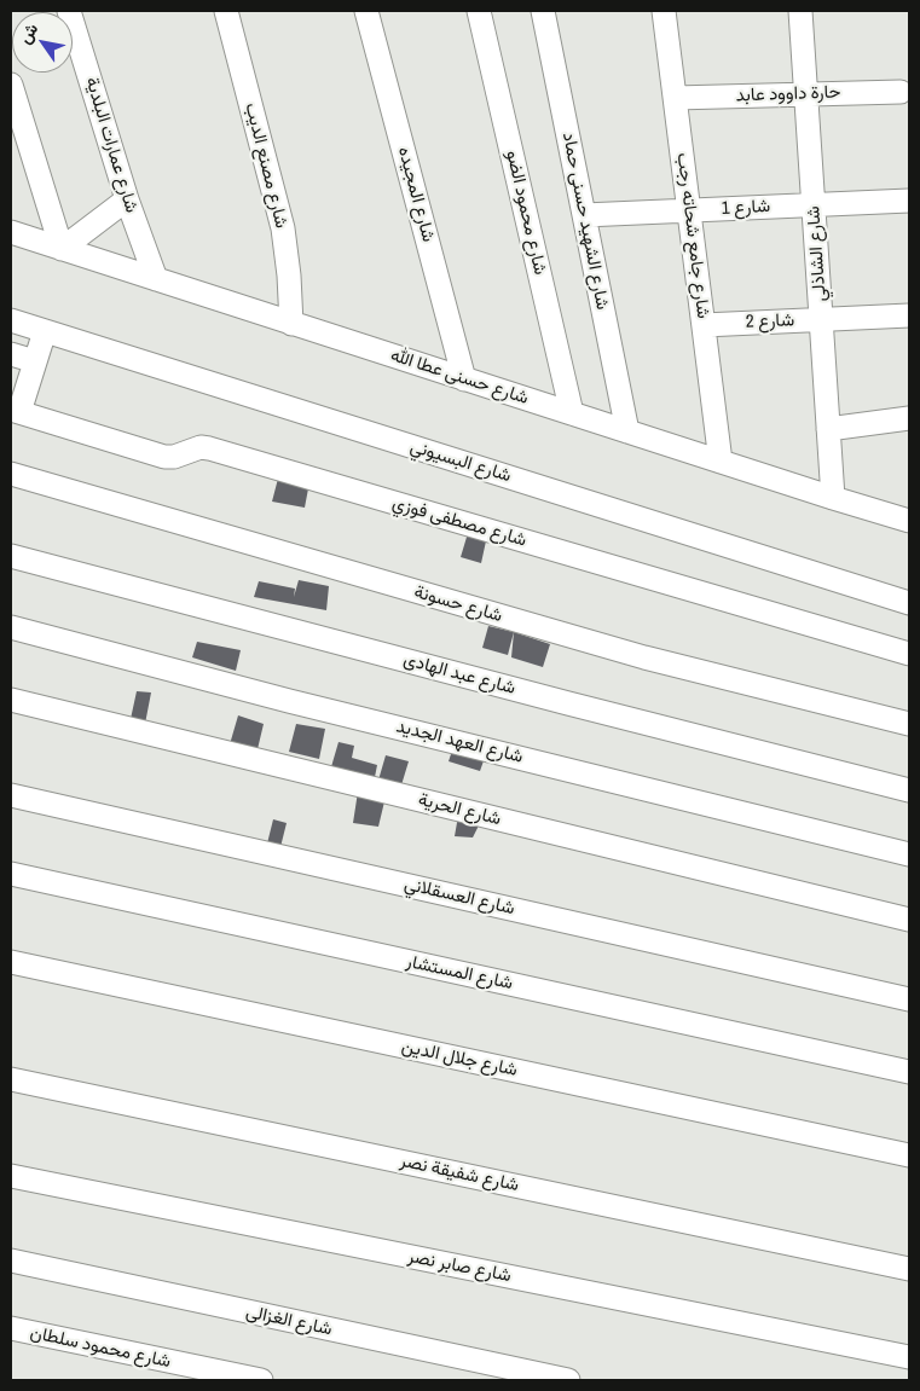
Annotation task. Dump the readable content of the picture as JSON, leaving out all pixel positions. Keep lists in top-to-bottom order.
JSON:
{
  "streets": {
    "street": [
      "حارة داوود عابد",
      "شارع عمارات البلدية",
      "شارع مصنع الديب",
      "شارع المجيده",
      "شارع 1",
      "شارع محمود الضو",
      "شارع الشهيد حسنى حماد",
      "شارع جامع شحاته رجب",
      "شارع الشاذلي",
      "شارع 2",
      "شارع حسنى عطا الله",
      "شارع البسيوني",
      "شارع مصطفى فوزي",
      "شارع حسونة",
      "شارع عبد الهادى",
      "شارع العهد الجديد",
      "شارع الحرية",
      "شارع العسقلاني",
      "شارع المستشار",
      "شارع جلال الدين",
      "شارع شفيقة نصر",
      "شارع صابر نصر",
      "شارع الغزالى",
      "شارع محمود سلطان"
    ]
  },
  "crossings": [
    ["حارة داوود عابد", "شارع جامع شحاته رجب"],
    ["حارة داوود عابد", "شارع الشاذلي"],
    ["شارع عمارات البلدية", "شارع حسنى عطا الله"],
    ["شارع مصنع الديب", "شارع حسنى عطا الله"],
    ["شارع المجيده", "شارع حسنى عطا الله"],
    ["شارع 1", "شارع الشهيد حسنى حماد"],
    ["شارع 1", "شارع جامع شحاته رجب"],
    ["شارع 1", "شارع الشاذلي"],
    ["شارع محمود الضو", "شارع حسنى عطا الله"],
    ["شارع الشهيد حسنى حماد", "شارع حسنى عطا الله"],
    ["شارع جامع شحاته رجب", "شارع 2"],
    ["شارع جامع شحاته رجب", "شارع حسنى عطا الله"],
    ["شارع الشاذلي", "شارع 2"],
    ["شارع الشاذلي", "شارع حسنى عطا الله"]
  ],
  "north": "top left"
}
